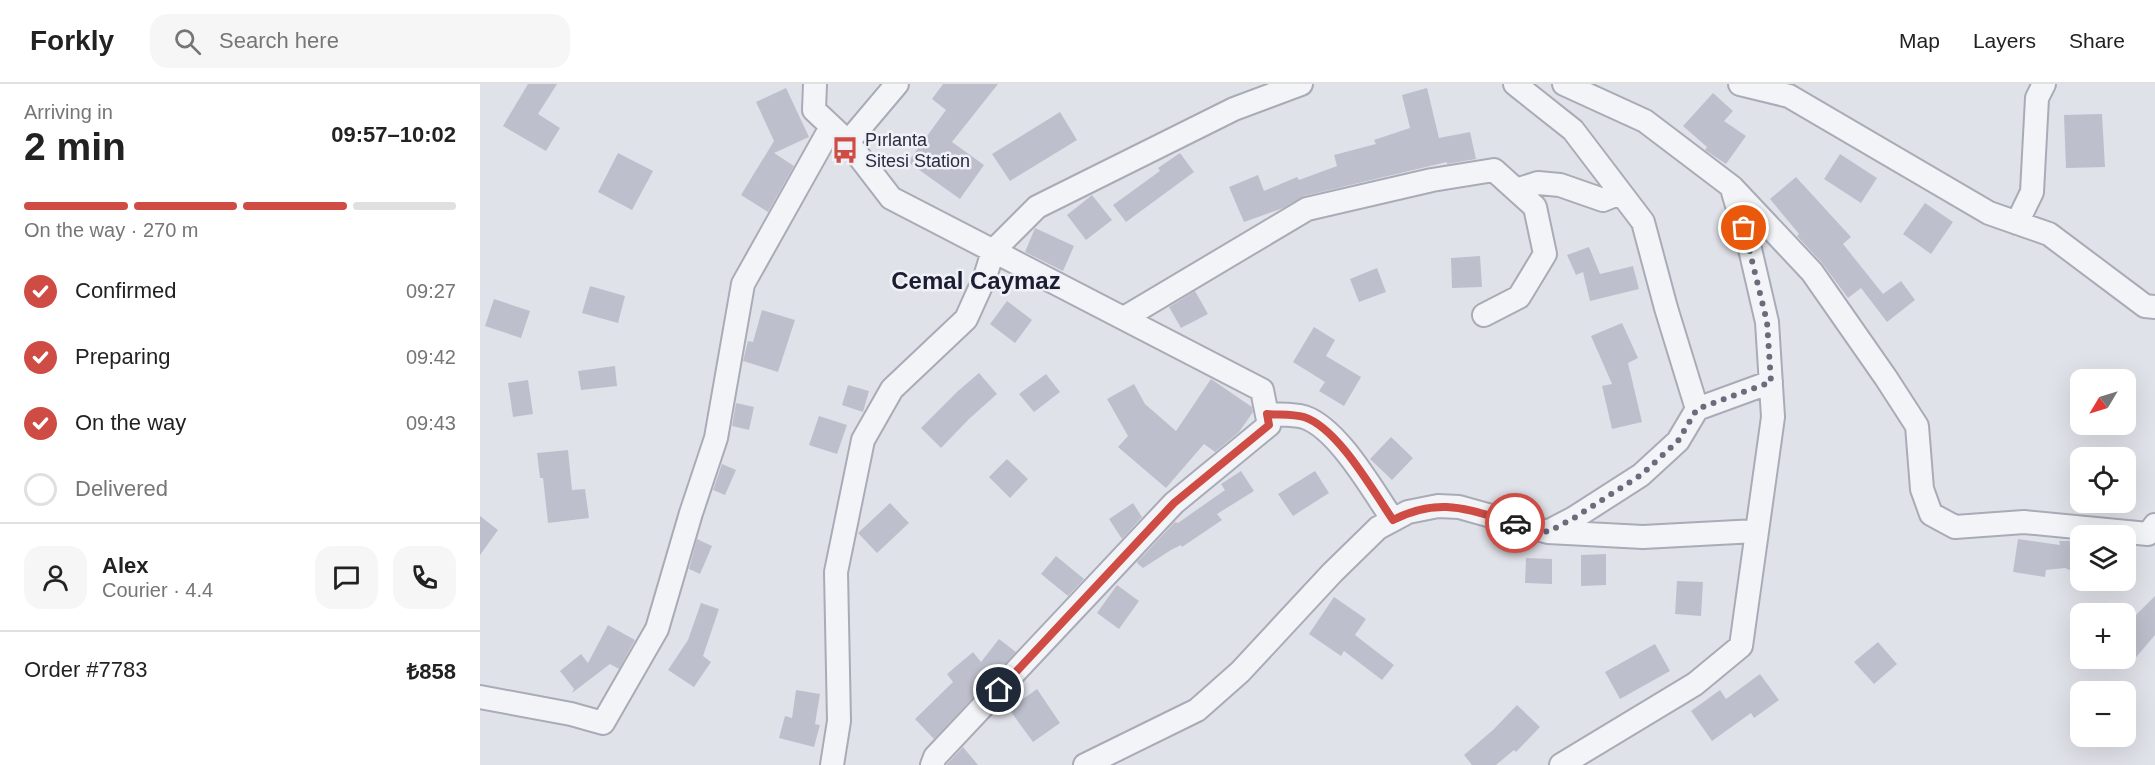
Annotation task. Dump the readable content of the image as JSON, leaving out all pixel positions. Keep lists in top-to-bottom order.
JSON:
{
  "districts": ["Cemal Caymaz"],
  "places": {
    "bus stop": ["Pırlanta Sitesi Station"]
  },
  "north": "bottom left",
  "page": {
    "header": "Forkly",
    "search": "Search here",
    "nav": ["Map", "Layers", "Share"],
    "heading": ["2 min", "Arriving in", "09:57–10:02"],
    "panel": [
      "Alex",
      "Courier · 4.4",
      "Order #7783",
      "₺858"
    ],
    "bar": "On the way · 270 m",
    "list": [
      ["Confirmed", "09:27"],
      ["Preparing", "09:42"],
      ["On the way", "09:43"],
      "Delivered"
    ],
    "map_buttons": ["+", "−"]
  }
}
